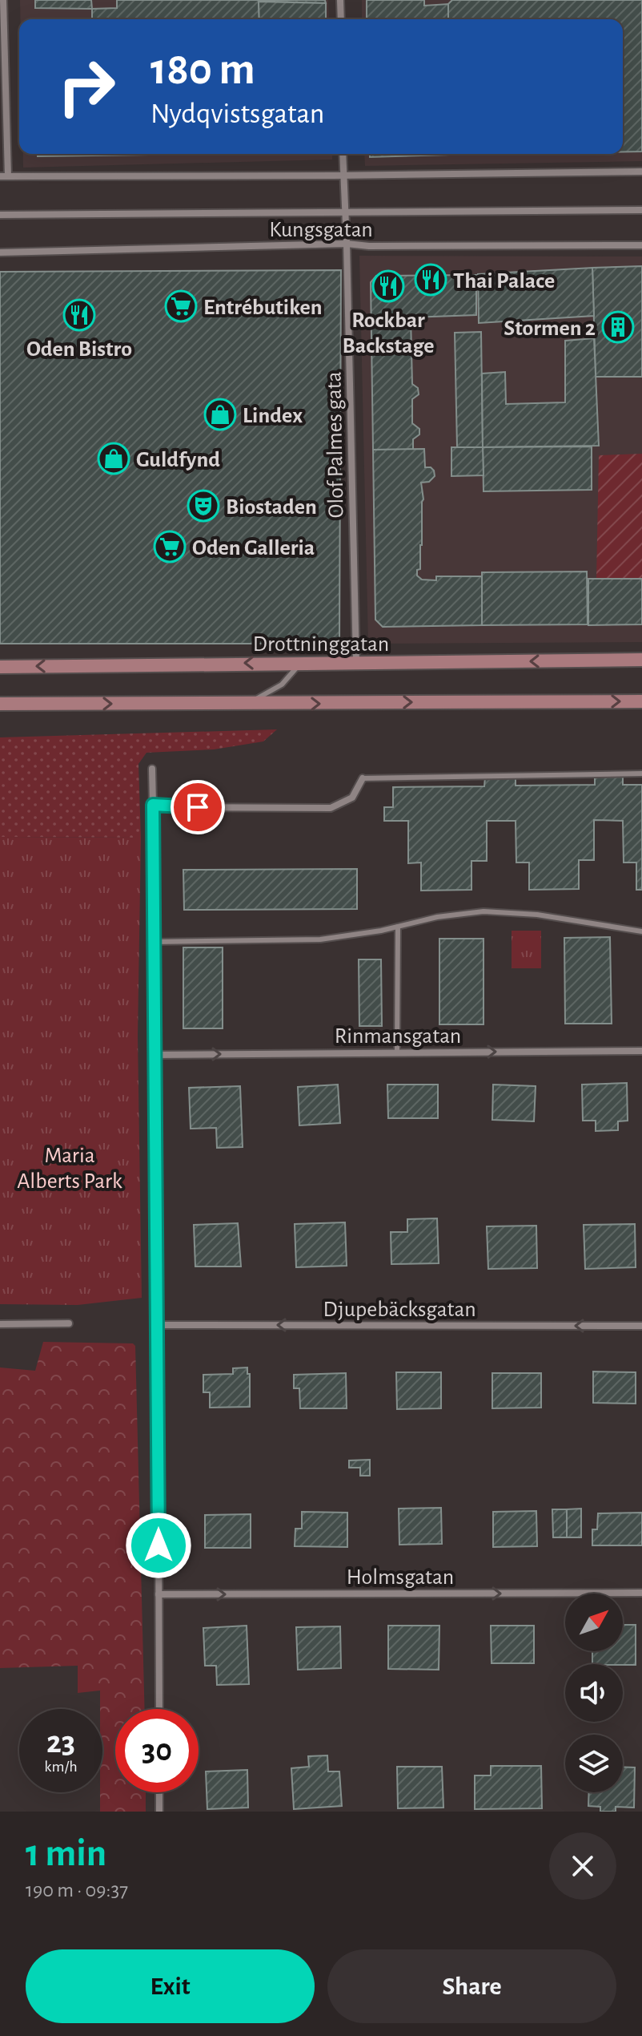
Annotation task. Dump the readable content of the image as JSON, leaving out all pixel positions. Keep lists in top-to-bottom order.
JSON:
{
  "streets": {
    "street": [
      "Kungsgatan",
      "Olof Palmes gata",
      "Drottninggatan",
      "Rinmansgatan",
      "Djupebäcksgatan",
      "Holmsgatan"
    ]
  },
  "crossings": [
    ["Kungsgatan", "Olof Palmes gata"],
    ["Olof Palmes gata", "Drottninggatan"]
  ],
  "one_way": ["Rinmansgatan", "Djupebäcksgatan", "Holmsgatan"],
  "parks": ["Maria Alberts Park"],
  "places": {
    "restaurant": ["Thai Palace", "Rockbar Backstage", "Oden Bistro"],
    "supermarket": ["Entrébutiken", "Oden Galleria"],
    "building": ["Stormen 2"],
    "shop": ["Lindex", "Guldfynd"],
    "theatre": ["Biostaden"]
  },
  "north": "top right",
  "page": {
    "turn": ["180 m", "Nydqvistsgatan"],
    "speed": "23 km/h",
    "limit": "30",
    "heading": ["1 min", "190 m · 09:37"],
    "buttons": ["Exit", "Share"]
  }
}
